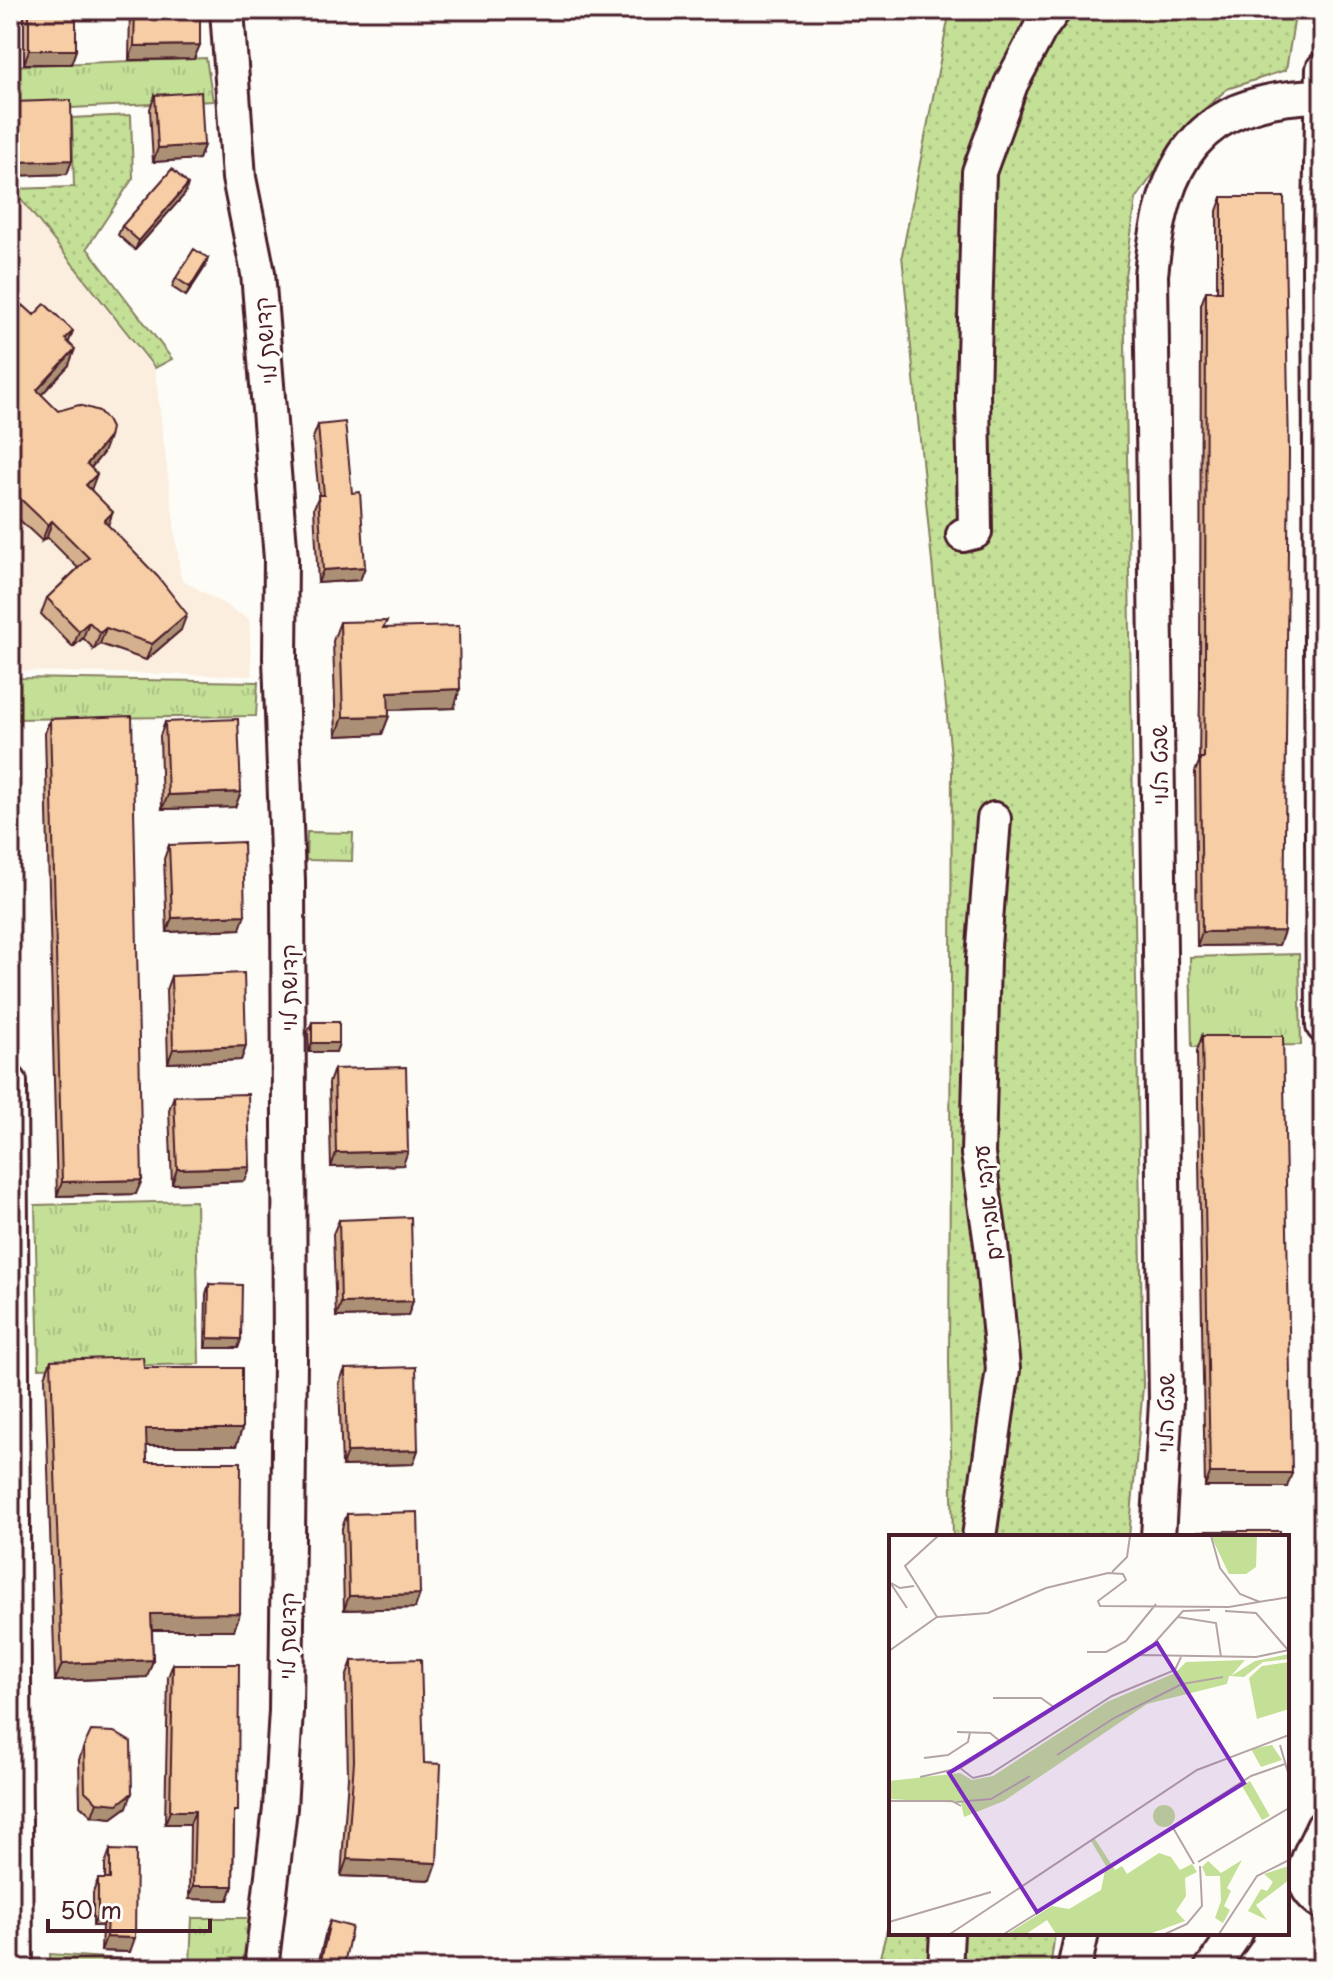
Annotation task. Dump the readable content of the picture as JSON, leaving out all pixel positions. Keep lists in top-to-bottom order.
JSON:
{
  "streets": {
    "street": ["קדושת לוי", "שבט הלוי", "עקבי אבירים"]
  },
  "scale_bar": "50 m"
}
